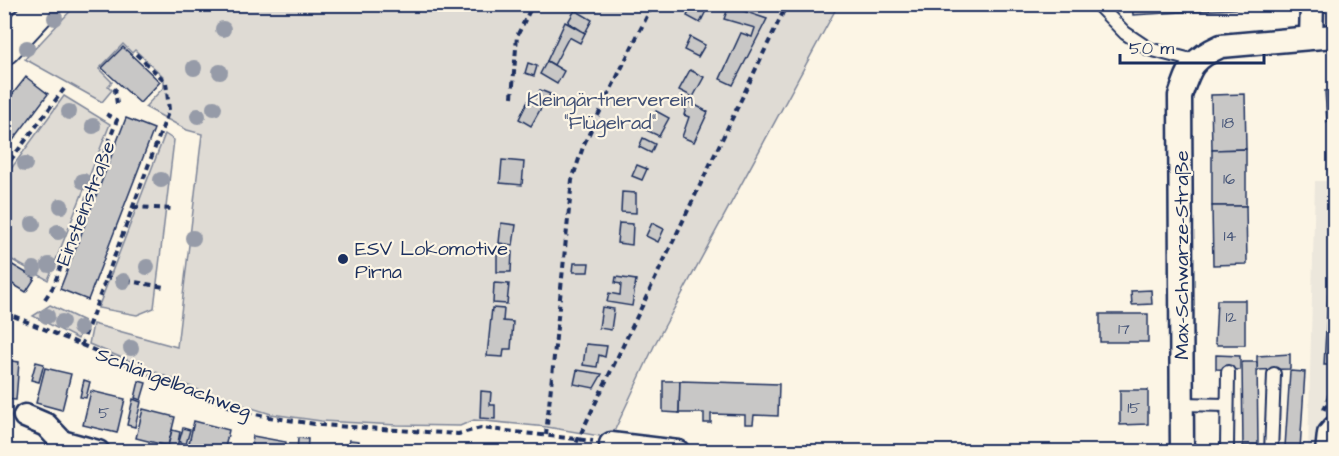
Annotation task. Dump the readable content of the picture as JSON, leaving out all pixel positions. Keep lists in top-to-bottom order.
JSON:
{
  "streets": {
    "street": ["Max-Schwarze-Straße"],
    "path": ["Einsteinstraße", "Schlängelbachweg"]
  },
  "parks": ["Kleingärtnerverein \"Flügelrad\""],
  "places": ["ESV Lokomotive Pirna"],
  "house_numbers": [
    "18",
    "16",
    "14",
    "12",
    "17",
    "15",
    "5"
  ],
  "scale_bar": "50 m"
}
